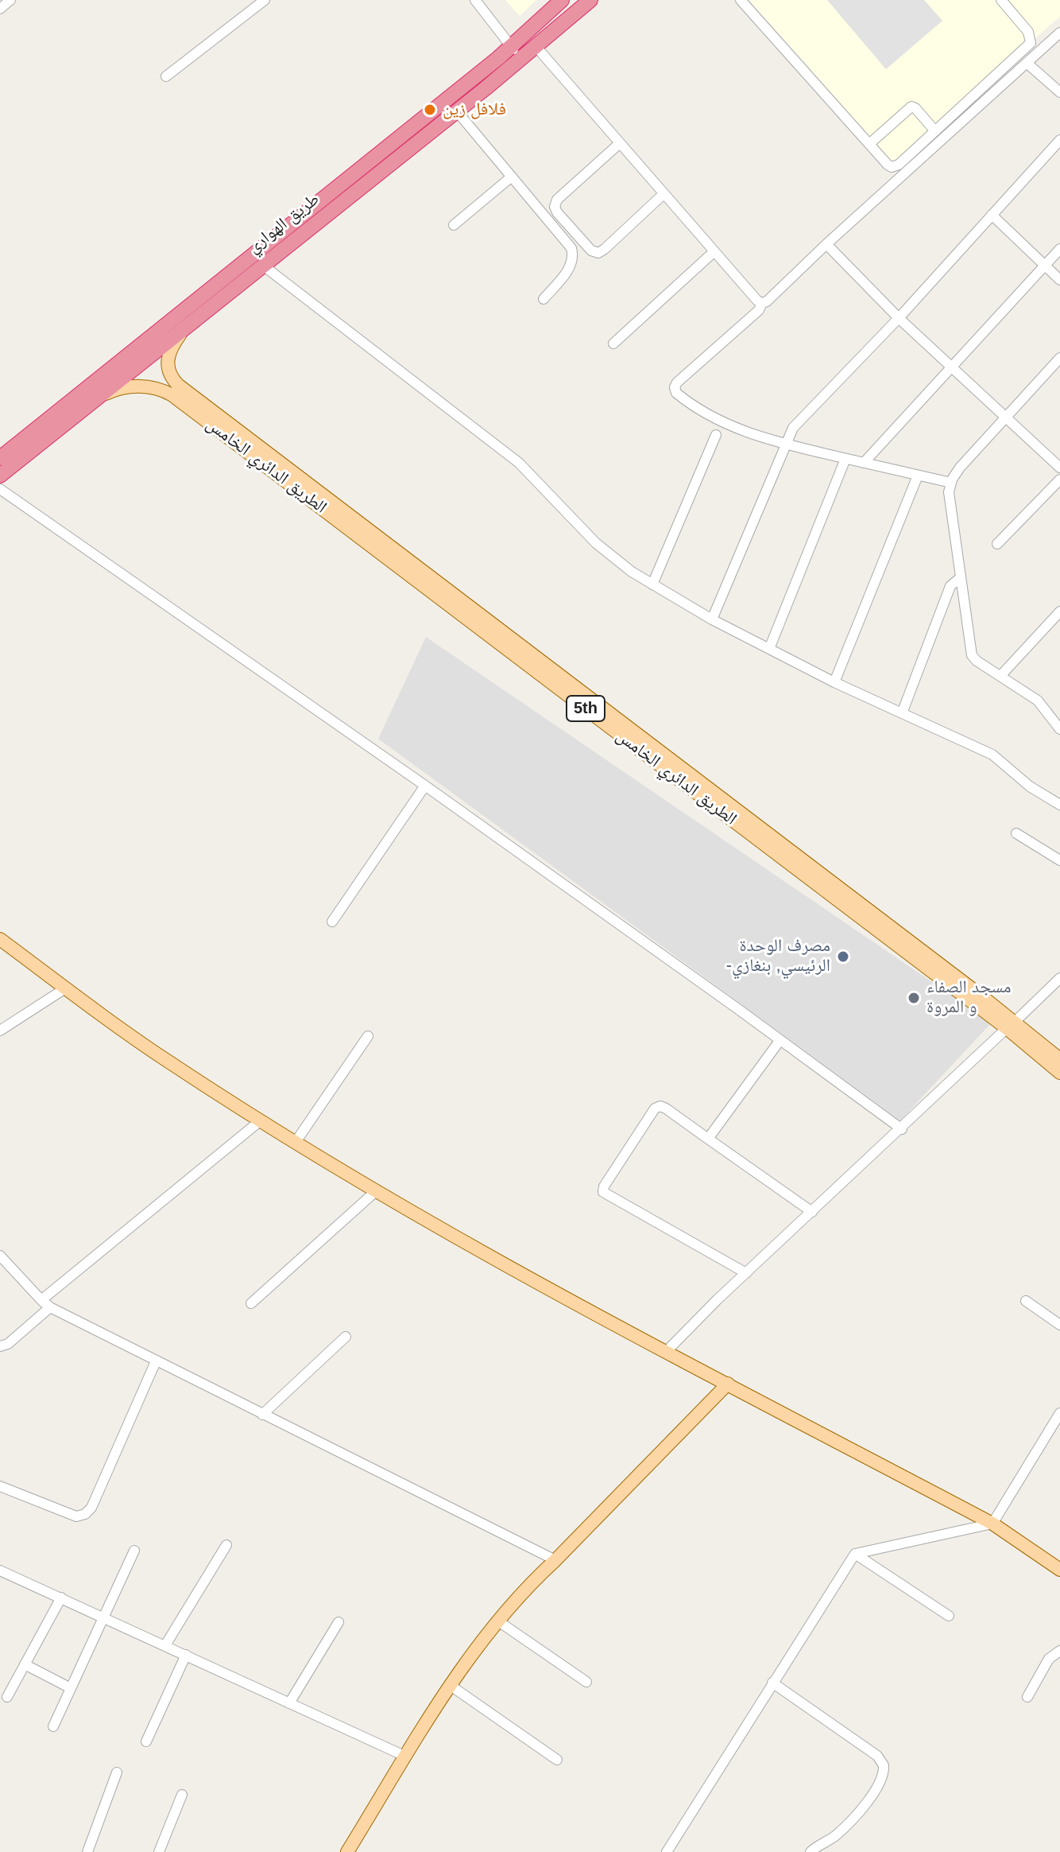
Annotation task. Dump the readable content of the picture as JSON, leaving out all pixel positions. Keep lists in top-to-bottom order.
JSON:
{
  "streets": {
    "highway": ["طريق الهواري"],
    "main road": ["الطريق الدائري الخامس", "5th"]
  },
  "crossings": [
    ["طريق الهواري", "الطريق الدائري الخامس"]
  ],
  "places": ["فلافل زين", "مصرف الوحدة -الرئيسي, بنغازي", "مسجد الصفاء و المروة"]
}
